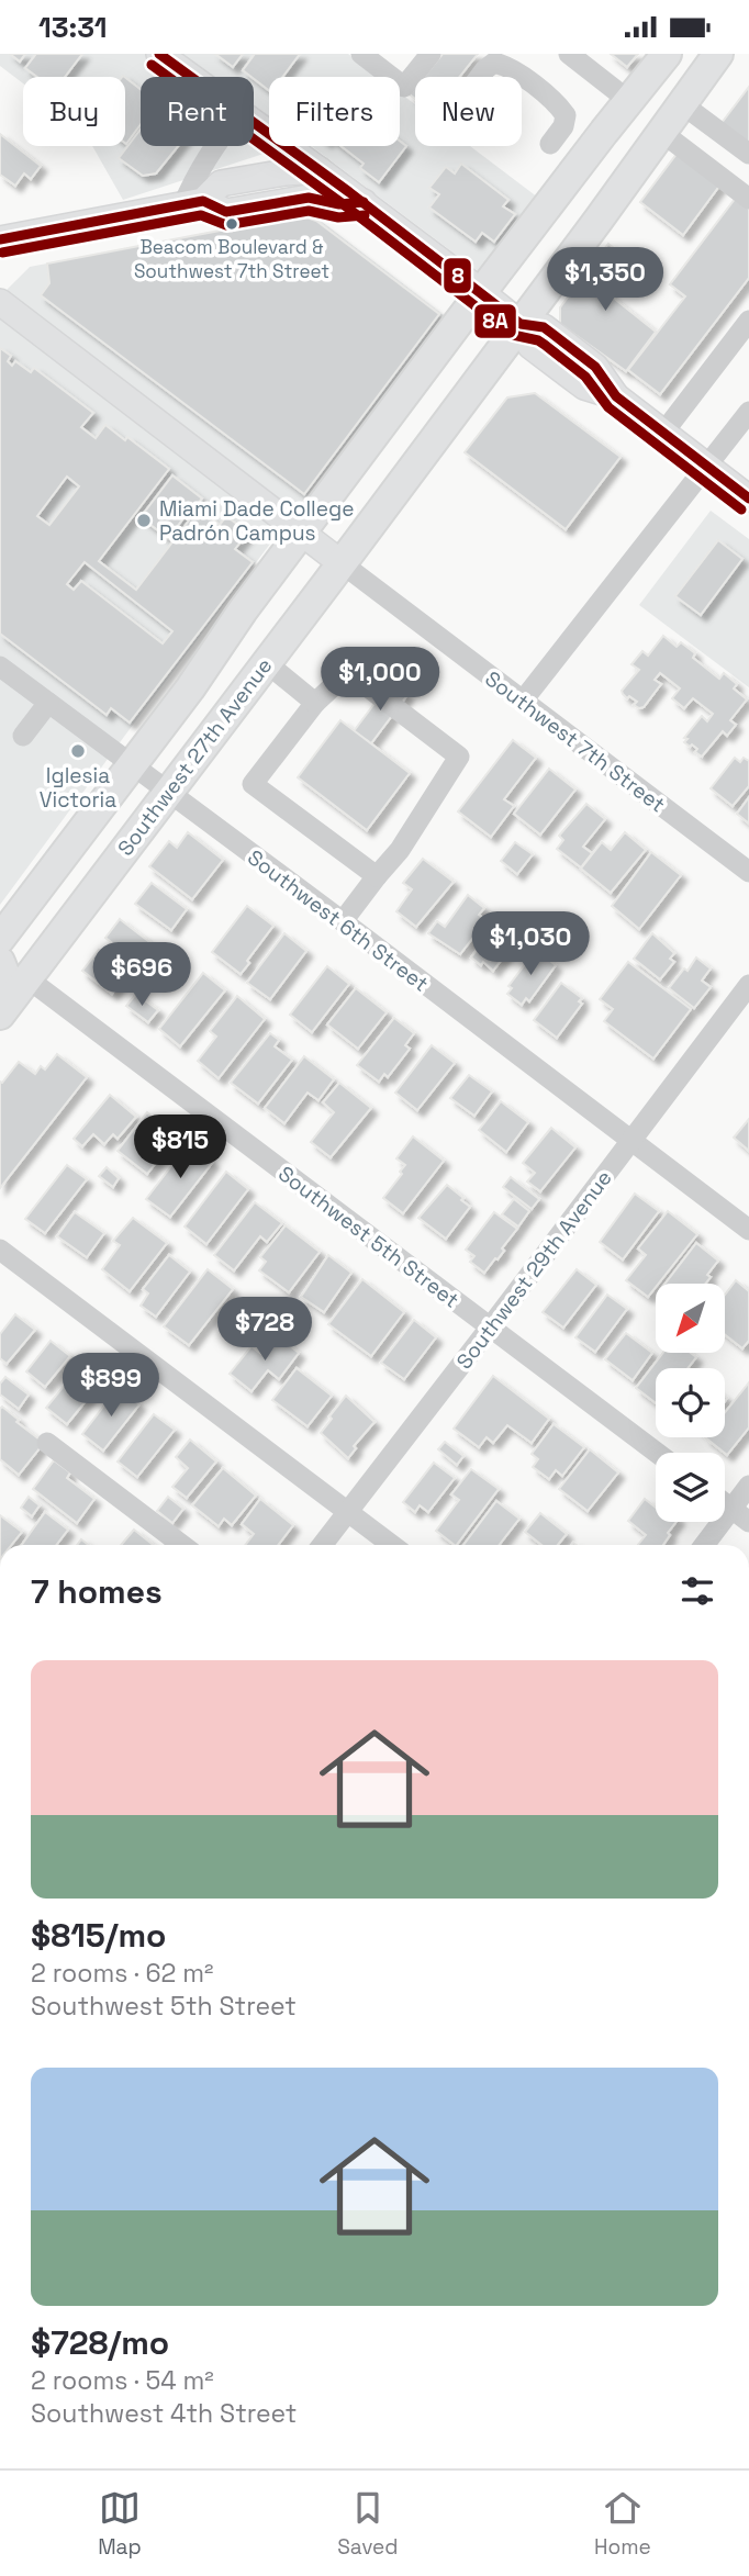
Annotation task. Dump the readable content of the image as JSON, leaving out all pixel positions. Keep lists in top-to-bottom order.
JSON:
{
  "streets": {
    "highway": ["Southwest 27th Avenue"],
    "main road": ["Southwest 7th Street"],
    "street": ["Southwest 6th Street", "Southwest 5th Street", "Southwest 29th Avenue"]
  },
  "crossings": [
    ["Southwest 7th Street", "Southwest 27th Avenue"],
    ["Southwest 27th Avenue", "Southwest 6th Street"],
    ["Southwest 27th Avenue", "Southwest 5th Street"],
    ["Southwest 6th Street", "Southwest 29th Avenue"],
    ["Southwest 5th Street", "Southwest 29th Avenue"]
  ],
  "places": ["Beacom Boulevard & Southwest 7th Street", "Miami Dade College Padrón Campus", "Iglesia Victoria"],
  "lines": ["transit line 8", "transit line 8A"],
  "north": "bottom left",
  "page": {
    "status": "13:31",
    "chip": [
      "Buy",
      "Rent",
      "Filters",
      "New"
    ],
    "price": [
      "$1,350",
      "$1,000",
      "$1,030",
      "$696",
      "$815",
      "$728",
      "$899"
    ],
    "heading": "7 homes",
    "list": [
      {
        "name": "$815/mo",
        "note": "2 rooms · 62 m² · Southwest 5th Street"
      },
      {
        "name": "$728/mo",
        "note": "2 rooms · 54 m² · Southwest 4th Street"
      }
    ],
    "tabs": ["Map", "Saved", "Home"]
  }
}
